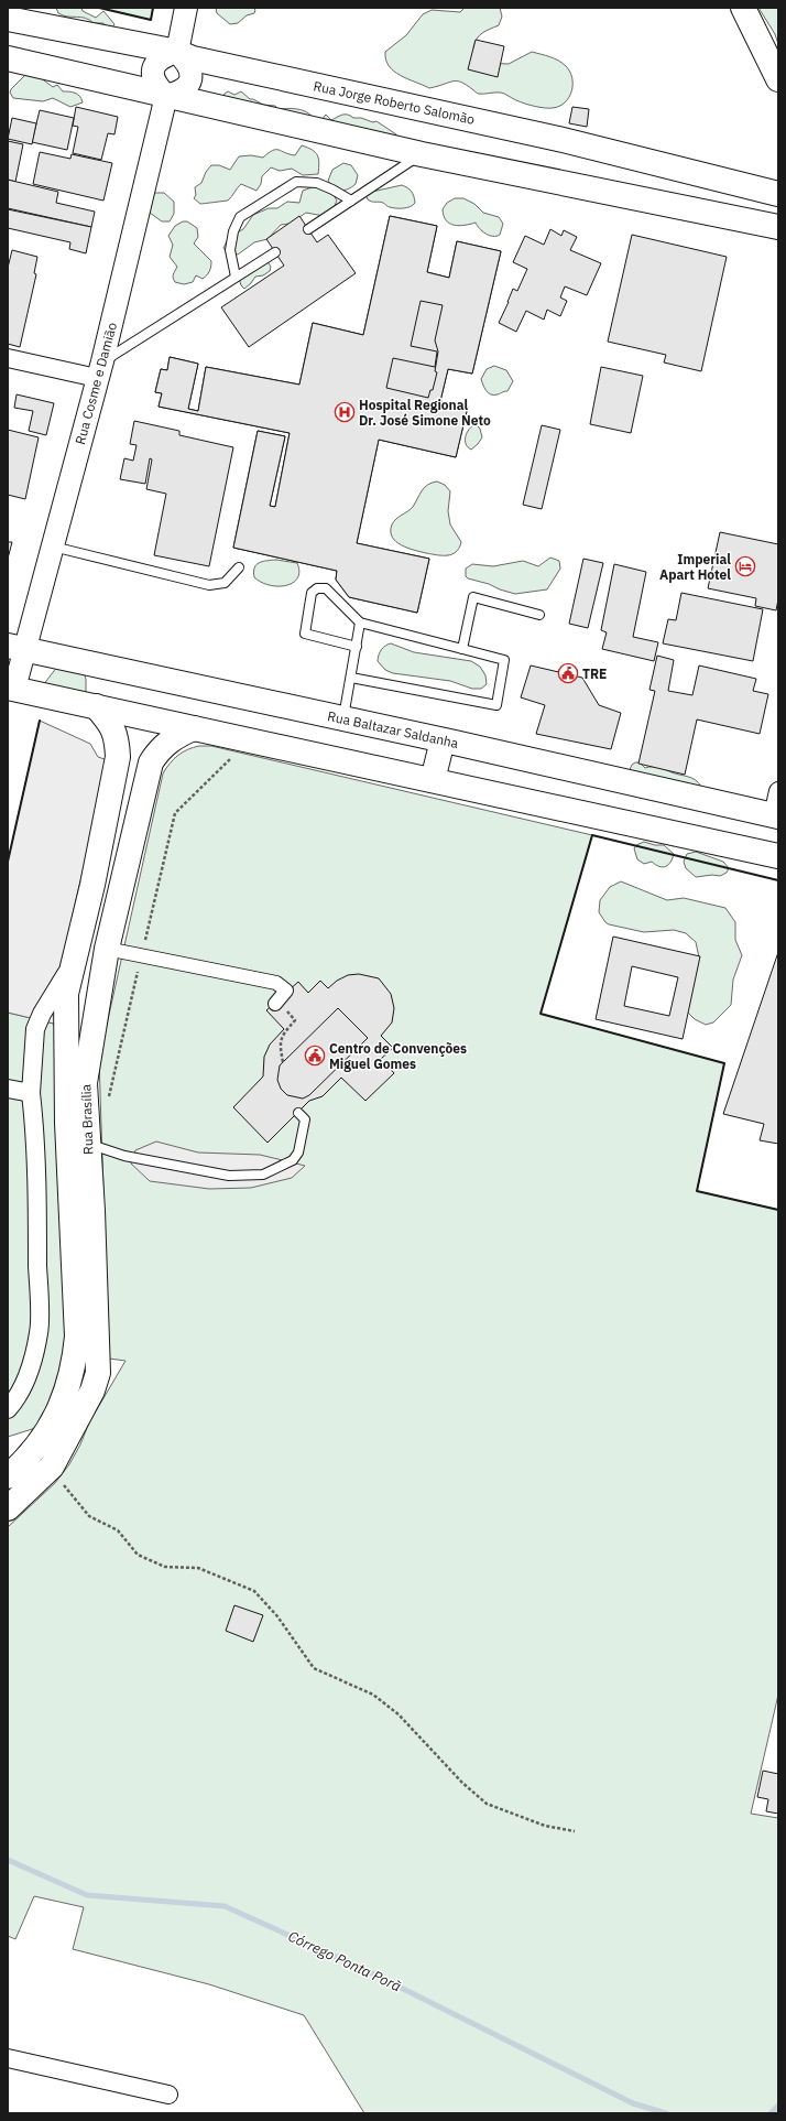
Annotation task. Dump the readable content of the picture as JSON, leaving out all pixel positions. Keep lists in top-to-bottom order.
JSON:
{
  "streets": {
    "main road": ["Rua Jorge Roberto Salomão", "Rua Baltazar Saldanha", "Rua Brasília"],
    "street": ["Rua Cosme e Damião"]
  },
  "crossings": [
    ["Rua Jorge Roberto Salomão", "Rua Cosme e Damião"],
    ["Rua Cosme e Damião", "Rua Baltazar Saldanha"]
  ],
  "water": ["Córrego Ponta Porã"],
  "places": {
    "hospital": ["Hospital Regional Dr. José Simone Neto"],
    "hotel": ["Imperial Apart Hotel"],
    "public building": ["TRE", "Centro de Convenções Miguel Gomes"]
  }
}
